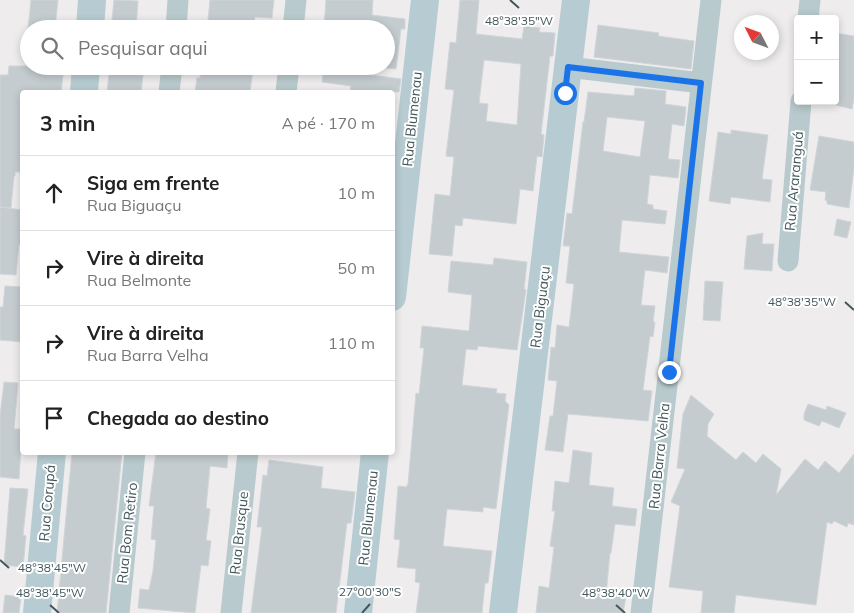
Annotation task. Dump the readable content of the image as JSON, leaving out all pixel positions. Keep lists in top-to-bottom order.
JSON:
{
  "streets": {
    "street": [
      "Rua Blumenau",
      "Rua Araranguá",
      "Rua Biguaçu",
      "Rua Barra Velha",
      "Rua Corupá",
      "Rua Bom Retiro",
      "Rua Brusque"
    ]
  },
  "north": "top left",
  "page": {
    "map_buttons": ["+", "−"],
    "search": "Pesquisar aqui",
    "heading": ["3 min", "A pé · 170 m"],
    "list": [
      ["Siga em frente", "Rua Biguaçu", "10 m"],
      ["Vire à direita", "Rua Belmonte", "50 m"],
      ["Vire à direita", "Rua Barra Velha", "110 m"],
      "Chegada ao destino"
    ]
  },
  "coordinates": [
    "48°38'35\"W",
    "48°38'45\"W",
    "27°00'30\"S",
    "48°38'40\"W"
  ]
}
